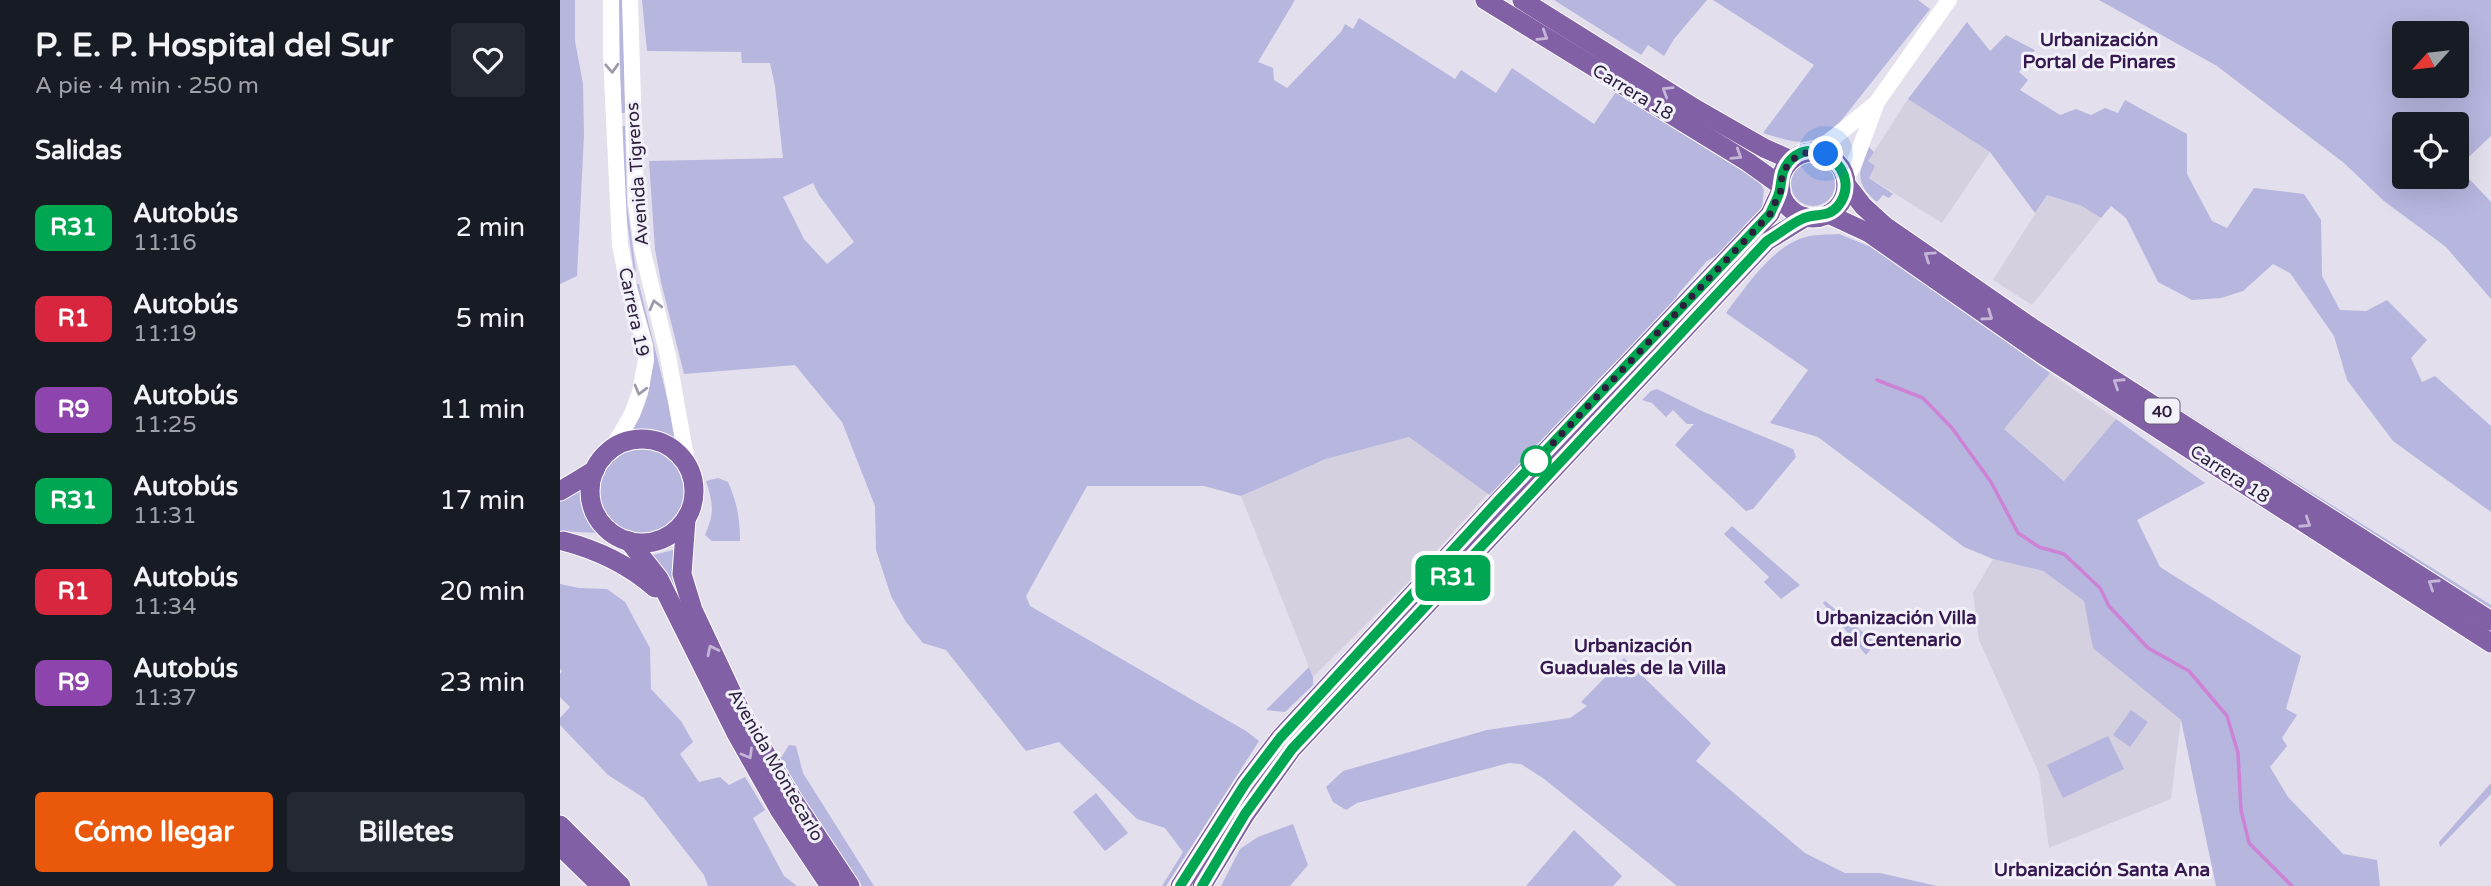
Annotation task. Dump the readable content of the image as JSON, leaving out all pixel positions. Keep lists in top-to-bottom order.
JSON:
{
  "streets": {
    "main road": ["Carrera 18", "40", "Avenida Montecarlo"],
    "street": ["Avenida Tigreros", "Carrera 19"]
  },
  "crossings": [
    ["Carrera 18", "40"],
    ["Avenida Tigreros", "Carrera 19"],
    ["Avenida Tigreros", "Avenida Montecarlo"],
    ["Carrera 19", "Avenida Montecarlo"]
  ],
  "one_way": ["Avenida Tigreros", "Carrera 19"],
  "districts": [
    "Urbanización Portal de Pinares",
    "Urbanización Villa del Centenario",
    "Urbanización Guaduales de la Villa",
    "Urbanización Santa Ana"
  ],
  "lines": ["bus line R31"],
  "north": "bottom left",
  "page": {
    "heading": [
      ["P. E. P. Hospital del Sur", "A pie · 4 min · 250 m"],
      "Salidas"
    ],
    "on_map": "R31",
    "list": [
      {
        "mark": "R31",
        "name": "Autobús",
        "note": "11:16",
        "value": "2 min"
      },
      {
        "mark": "R1",
        "name": "Autobús",
        "note": "11:19",
        "value": "5 min"
      },
      {
        "mark": "R9",
        "name": "Autobús",
        "note": "11:25",
        "value": "11 min"
      },
      {
        "mark": "R31",
        "name": "Autobús",
        "note": "11:31",
        "value": "17 min"
      },
      {
        "mark": "R1",
        "name": "Autobús",
        "note": "11:34",
        "value": "20 min"
      },
      {
        "mark": "R9",
        "name": "Autobús",
        "note": "11:37",
        "value": "23 min"
      }
    ],
    "buttons": ["Cómo llegar", "Billetes"]
  }
}
